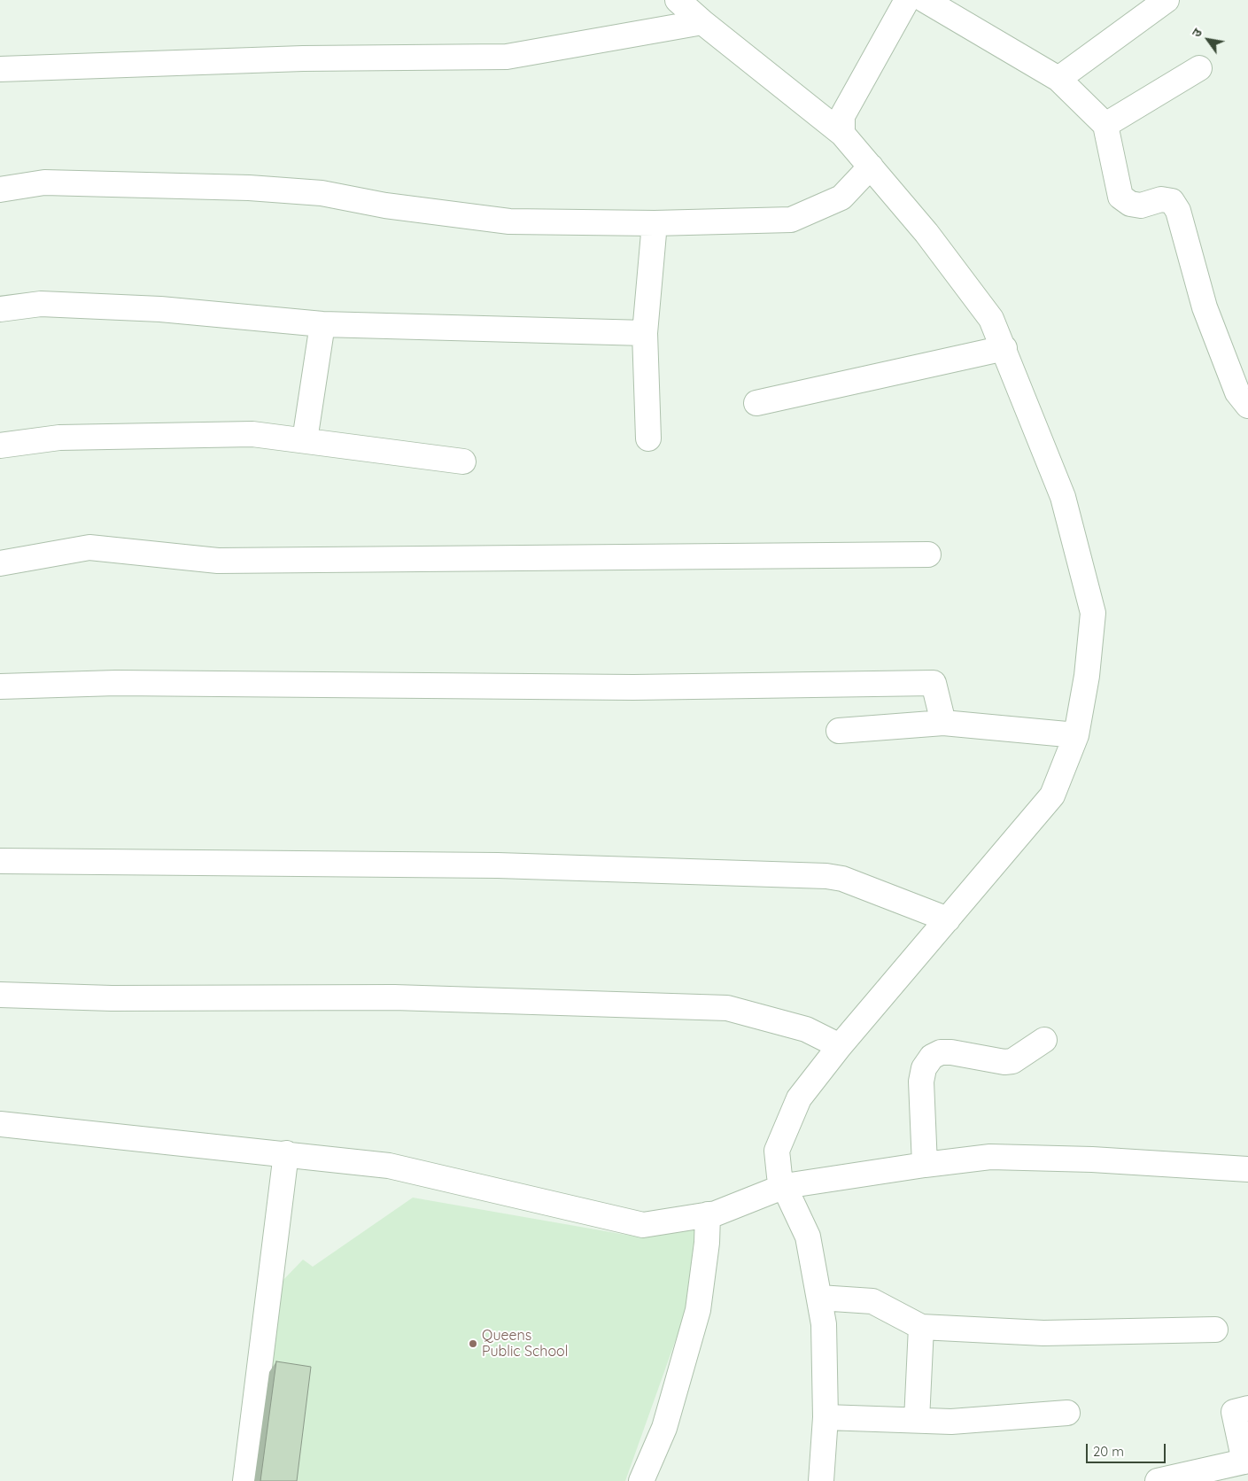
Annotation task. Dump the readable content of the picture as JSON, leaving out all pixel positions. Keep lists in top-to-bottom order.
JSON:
{
  "places": ["Queens Public School"],
  "scale_bar": "20 m",
  "north": "top left"
}
